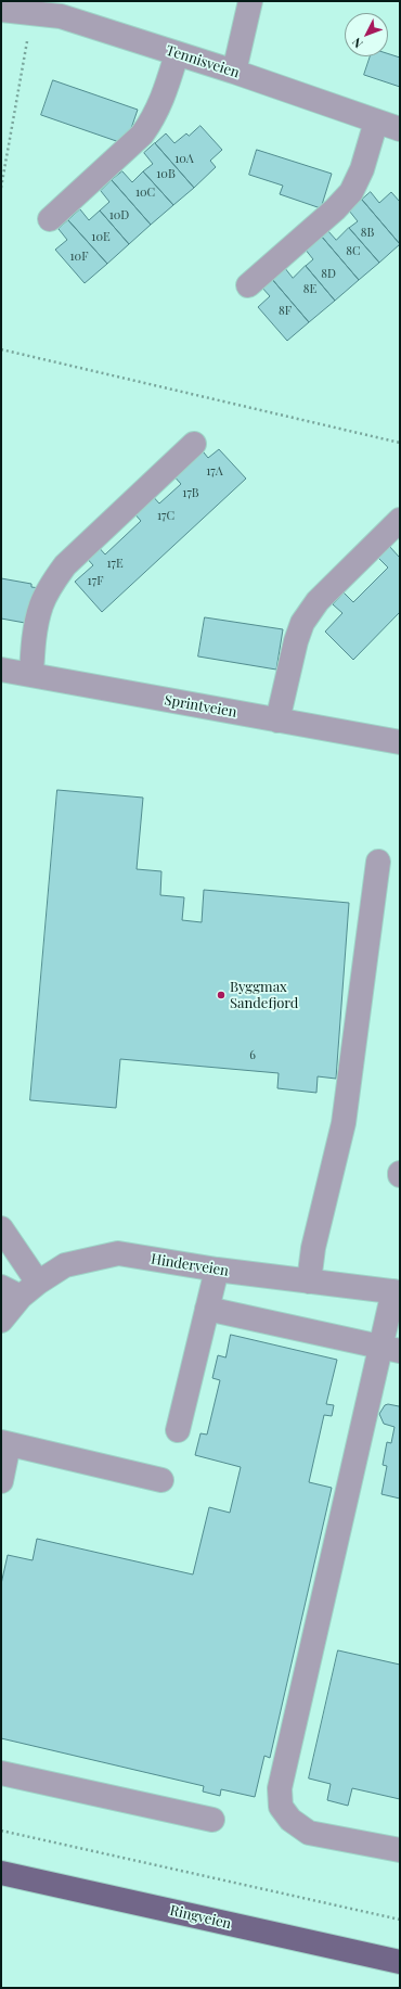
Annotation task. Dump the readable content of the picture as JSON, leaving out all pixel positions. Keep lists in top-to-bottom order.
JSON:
{
  "streets": {
    "main road": ["Ringveien"],
    "street": ["Tennisveien", "Sprintveien", "Hinderveien"]
  },
  "places": ["Byggmax Sandefjord"],
  "house_numbers": [
    "10A",
    "10B",
    "10C",
    "10D",
    "8B",
    "10E",
    "8C",
    "10F",
    "8D",
    "8E",
    "8F",
    "17A",
    "17B",
    "17C",
    "17E",
    "17F",
    "6"
  ],
  "north": "bottom left"
}
